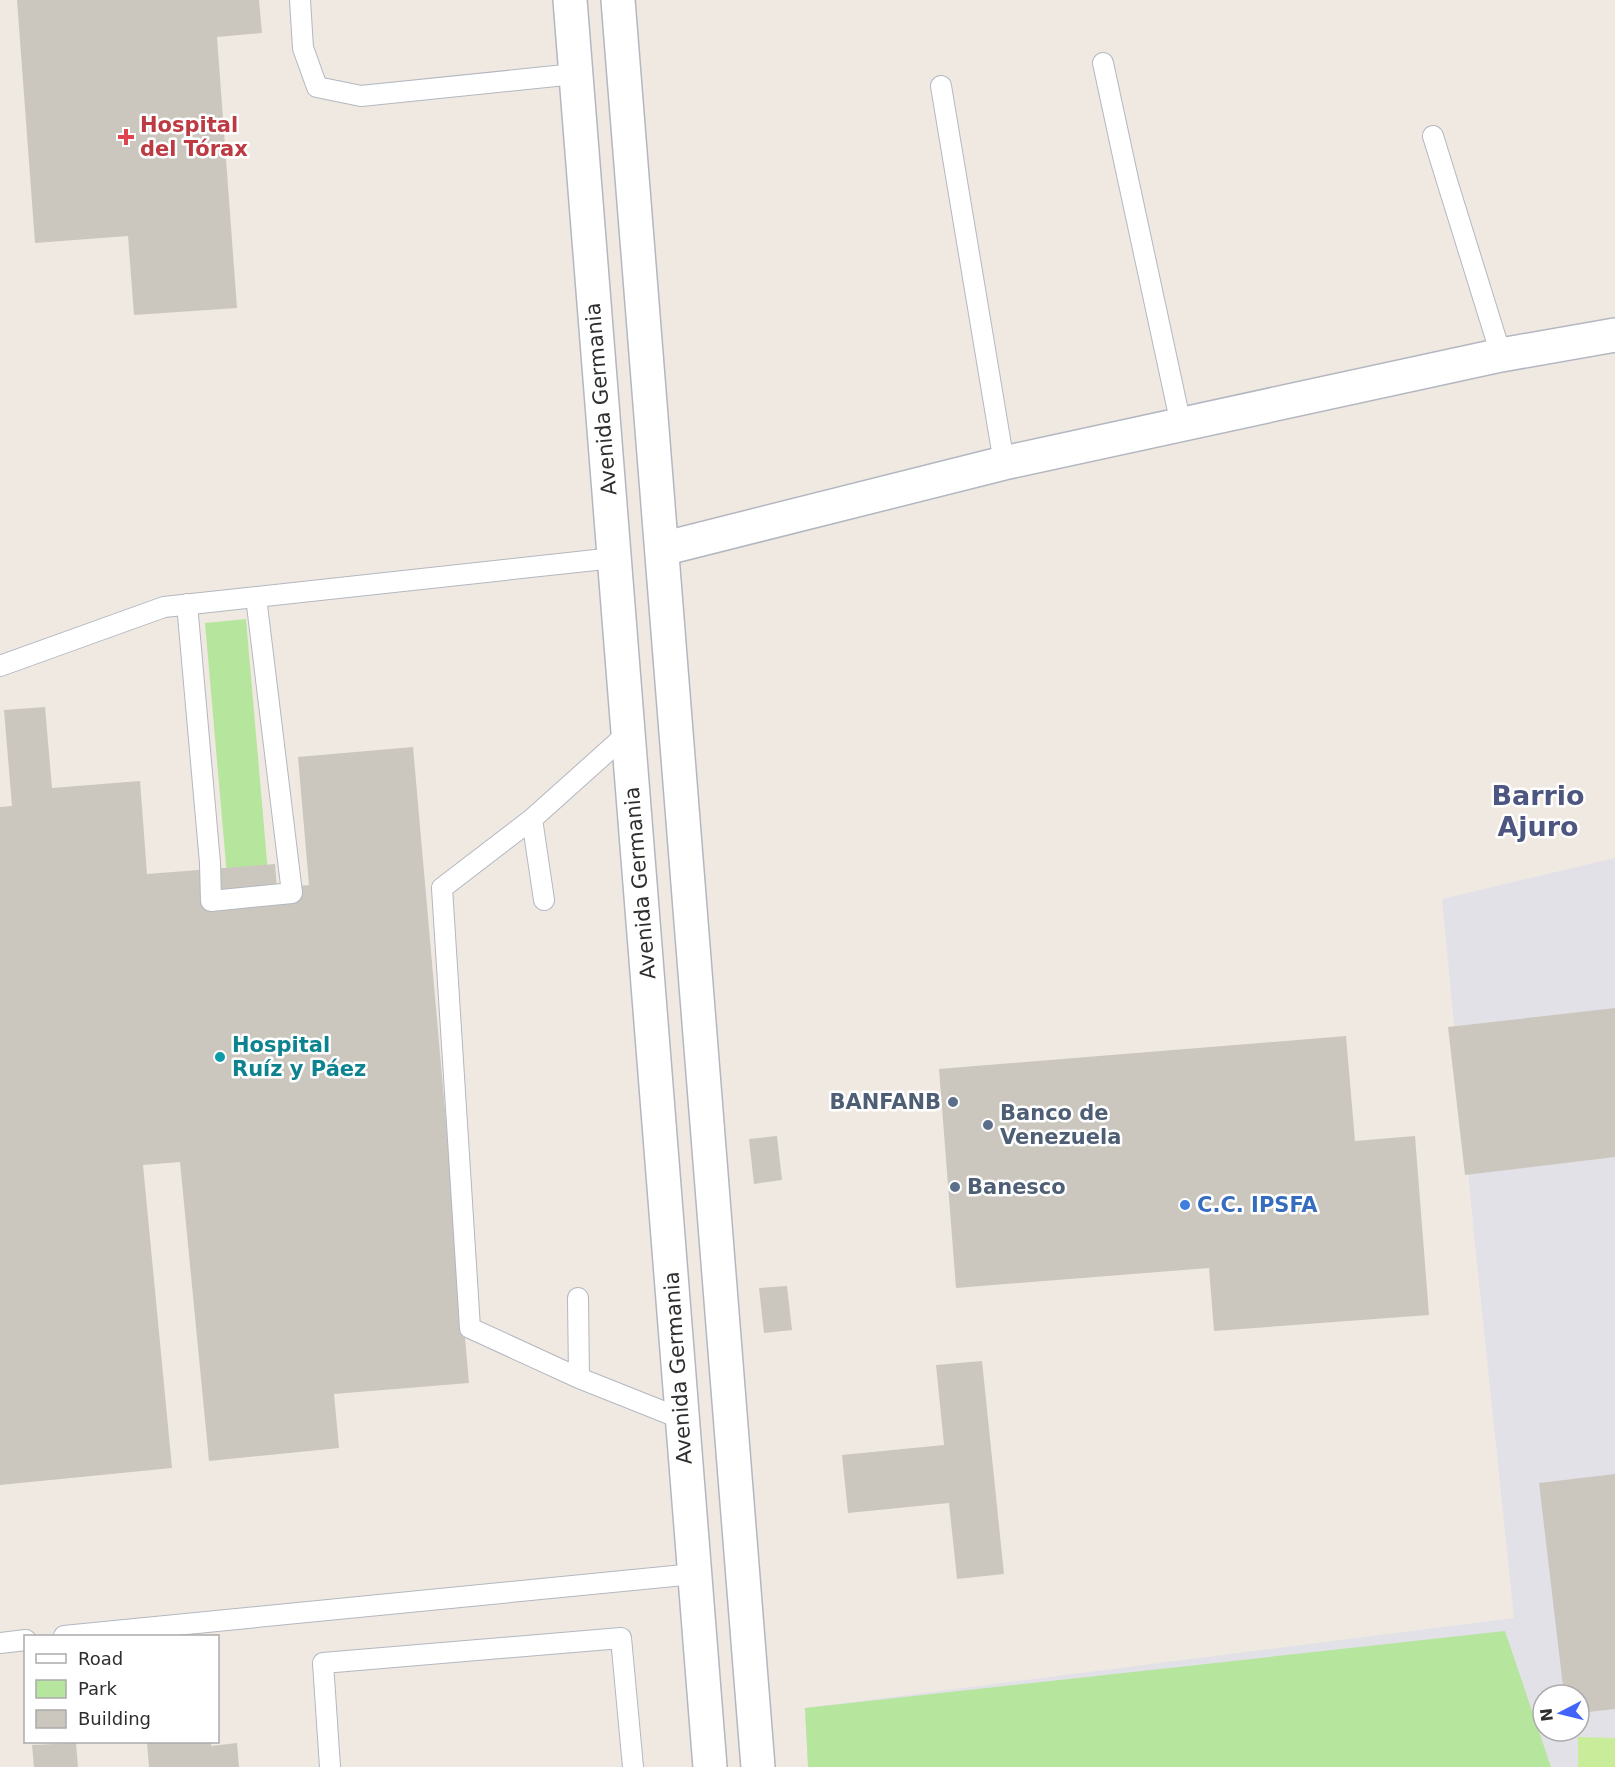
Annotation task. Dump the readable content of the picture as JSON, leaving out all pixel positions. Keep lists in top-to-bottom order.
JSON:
{
  "streets": {
    "street": ["Avenida Germania"]
  },
  "districts": ["Barrio Ajuro"],
  "places": {
    "health": ["Hospital del Tórax"],
    "other": [
      "Hospital Ruíz y Páez",
      "BANFANB",
      "Banco de Venezuela",
      "Banesco",
      "C.C. IPSFA"
    ]
  },
  "legend": ["Road", "Park", "Building"],
  "north": "left"
}
